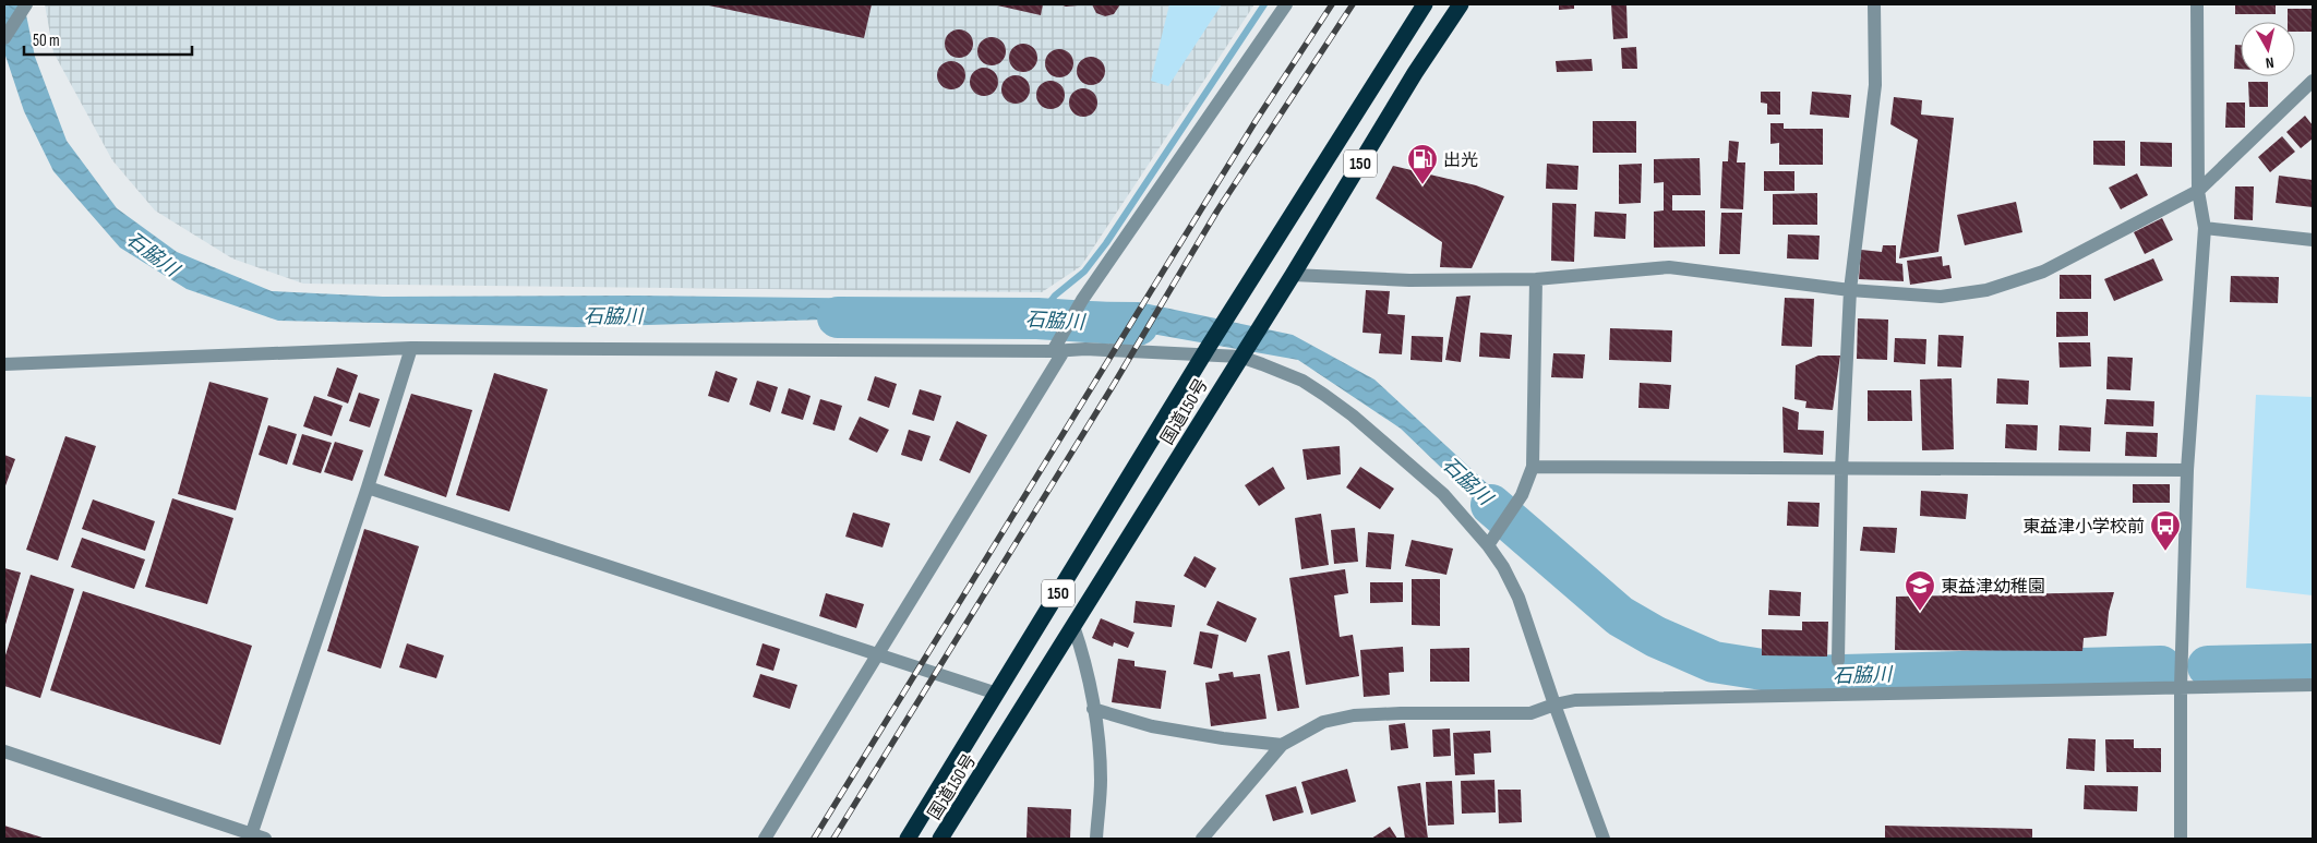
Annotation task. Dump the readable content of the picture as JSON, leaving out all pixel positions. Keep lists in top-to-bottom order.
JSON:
{
  "streets": {
    "highway": ["150", "国道150号"]
  },
  "water": ["石脇川"],
  "places": {
    "fuel station": ["出光"],
    "bus stop": ["東益津小学校前"],
    "school or university": ["東益津幼稚園"]
  },
  "scale_bar": "50 m",
  "north": "bottom"
}
